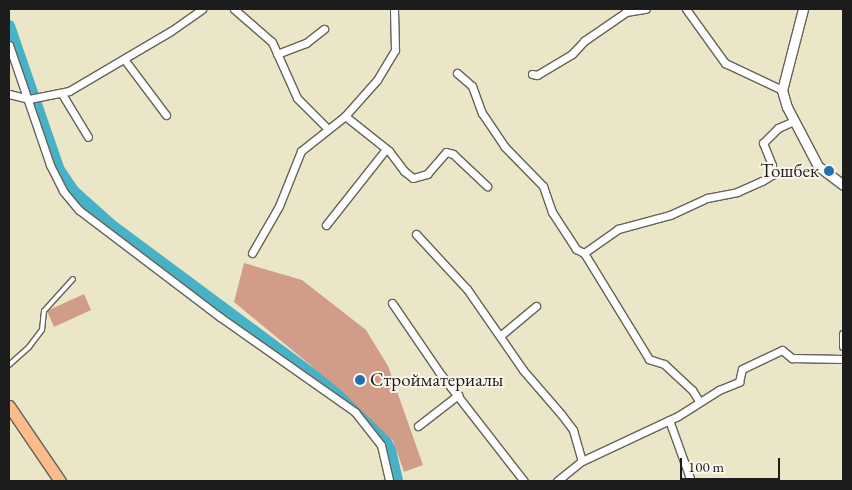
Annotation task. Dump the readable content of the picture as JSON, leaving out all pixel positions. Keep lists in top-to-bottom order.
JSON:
{
  "places": ["Тошбек", "Стройматериалы"],
  "scale_bar": "100 m"
}
